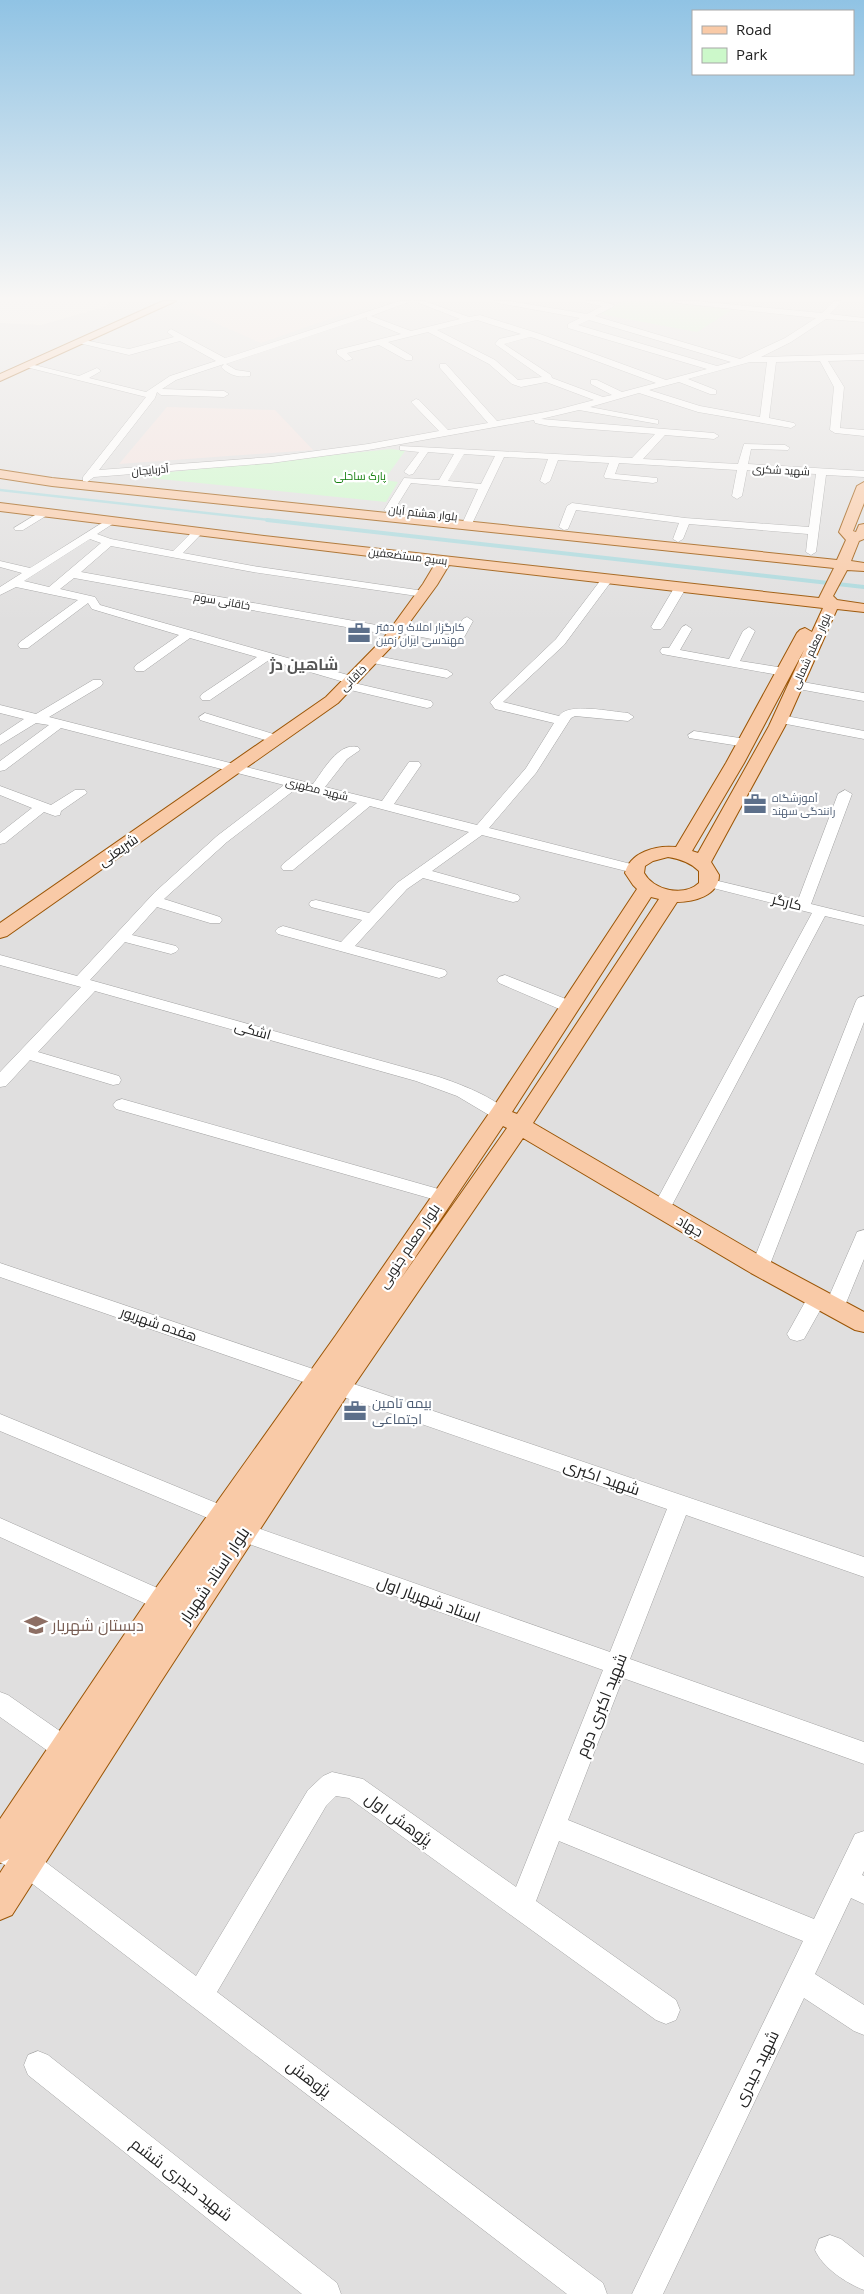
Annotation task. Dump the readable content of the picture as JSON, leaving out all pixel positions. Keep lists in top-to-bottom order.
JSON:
{
  "streets": {
    "main road": [
      "بلوار هشتم آبان",
      "بسیج مستضعفین",
      "بلوار معلم شمالی",
      "خاقانی",
      "شریعتی",
      "جهاد",
      "بلوار معلم جنوبی",
      "بلوار استاد شهریار"
    ],
    "street": [
      "آذربایجان",
      "شهید شکری",
      "خاقانی سوم",
      "شهید مطهری",
      "کارگر",
      "اشکی",
      "هفده شهریور",
      "شهید اکبری",
      "استاد شهریار اول",
      "شهید اکبری دوم",
      "پژوهش اول",
      "شهید حیدری",
      "پژوهش",
      "شهید حیدری ششم"
    ]
  },
  "crossings": [
    ["آذربایجان", "شهید شکری"],
    ["آذربایجان", "بلوار هشتم آبان"],
    ["بلوار هشتم آبان", "بلوار معلم شمالی"],
    ["بسیج مستضعفین", "بلوار معلم شمالی"],
    ["بسیج مستضعفین", "خاقانی"],
    ["خاقانی سوم", "خاقانی"],
    ["خاقانی", "شهید مطهری"],
    ["خاقانی", "شریعتی"],
    ["شهید مطهری", "شریعتی"],
    ["اشکی", "جهاد"],
    ["اشکی", "بلوار معلم جنوبی"],
    ["جهاد", "بلوار معلم جنوبی"],
    ["بلوار معلم جنوبی", "هفده شهریور"],
    ["بلوار معلم جنوبی", "شهید اکبری"],
    ["بلوار معلم جنوبی", "بلوار استاد شهریار"],
    ["هفده شهریور", "شهید اکبری"],
    ["هفده شهریور", "بلوار استاد شهریار"],
    ["شهید اکبری", "بلوار استاد شهریار"],
    ["شهید اکبری", "شهید اکبری دوم"],
    ["بلوار استاد شهریار", "استاد شهریار اول"],
    ["بلوار استاد شهریار", "پژوهش"],
    ["استاد شهریار اول", "شهید اکبری دوم"],
    ["شهید اکبری دوم", "پژوهش اول"],
    ["پژوهش اول", "پژوهش"]
  ],
  "districts": ["شاهین دژ"],
  "parks": ["پارک ساحلی"],
  "places": {
    "office": ["کارگزار املاک و دفتر مهندسی ایران زمین", "آموزشگاه رانندگی سهند", "بیمه تامین اجتماعی"],
    "school or university": ["دبستان شهریار"]
  },
  "legend": ["Road", "Park"]
}
